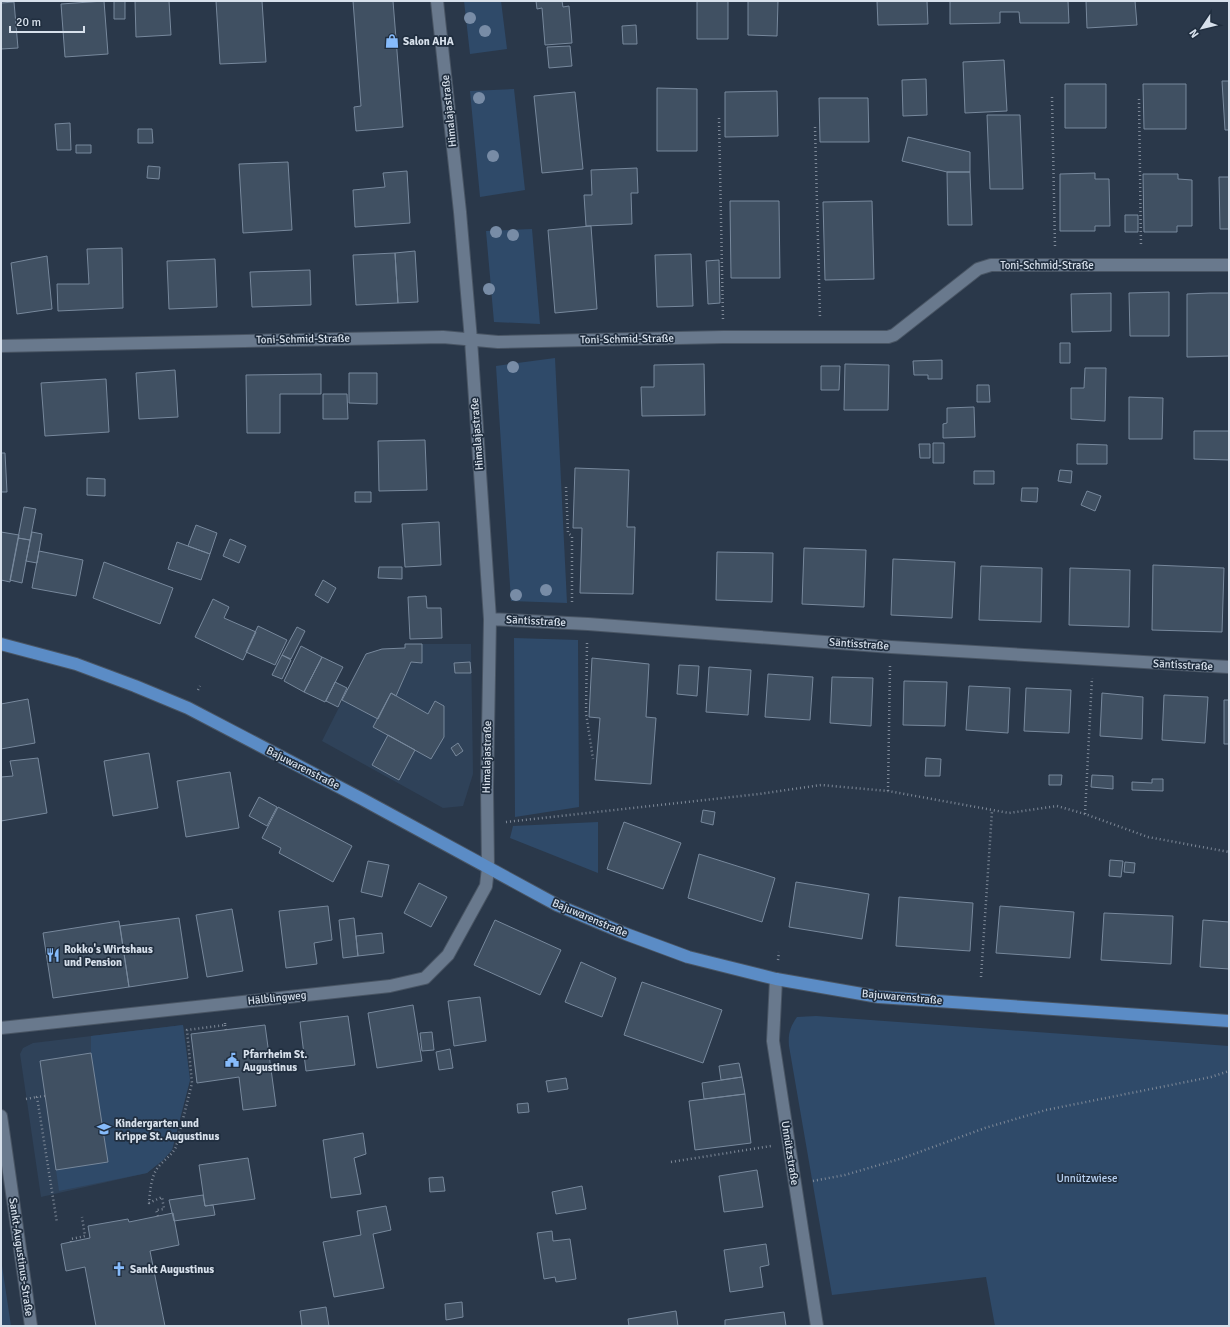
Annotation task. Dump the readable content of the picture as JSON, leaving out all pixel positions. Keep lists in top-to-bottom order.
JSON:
{
  "streets": {
    "main road": ["Bajuwarenstraße"],
    "street": [
      "Himalajastraße",
      "Toni-Schmid-Straße",
      "Säntisstraße",
      "Hälblingweg",
      "Unnützstraße",
      "Sankt-Augustinus-Straße"
    ]
  },
  "crossings": [
    ["Himalajastraße", "Toni-Schmid-Straße"],
    ["Himalajastraße", "Säntisstraße"],
    ["Himalajastraße", "Bajuwarenstraße"],
    ["Himalajastraße", "Hälblingweg"],
    ["Bajuwarenstraße", "Hälblingweg"],
    ["Bajuwarenstraße", "Unnützstraße"]
  ],
  "parks": ["Unnützwiese"],
  "places": {
    "shop": ["Salon AHA"],
    "restaurant": ["Rokko's Wirtshaus und Pension"],
    "public building": ["Pfarrheim St. Augustinus"],
    "school or university": ["Kindergarten und Krippe St. Augustinus"],
    "church": ["Sankt Augustinus"]
  },
  "scale_bar": "20 m",
  "north": "bottom left"
}
